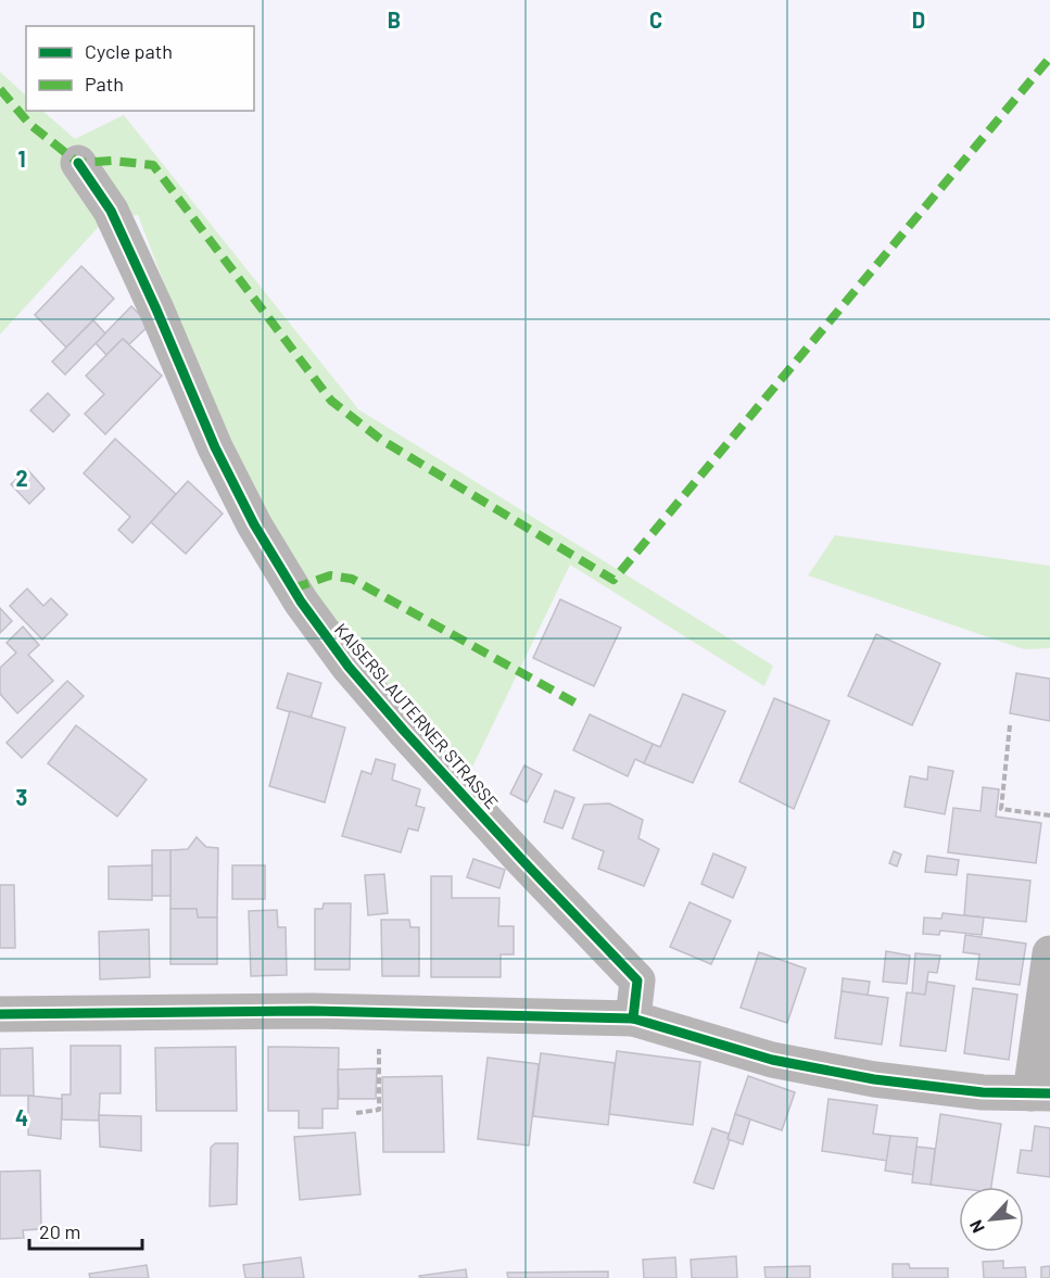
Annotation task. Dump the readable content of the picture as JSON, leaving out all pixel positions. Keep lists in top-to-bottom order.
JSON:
{
  "streets": {
    "street": ["KAISERSLAUTERNER STRASSE"]
  },
  "legend": ["Cycle path", "Path"],
  "scale_bar": "20 m",
  "north": "bottom left",
  "grid": {
    "columns": ["B", "C", "D"],
    "rows": [
      "1",
      "2",
      "3",
      "4"
    ]
  }
}
